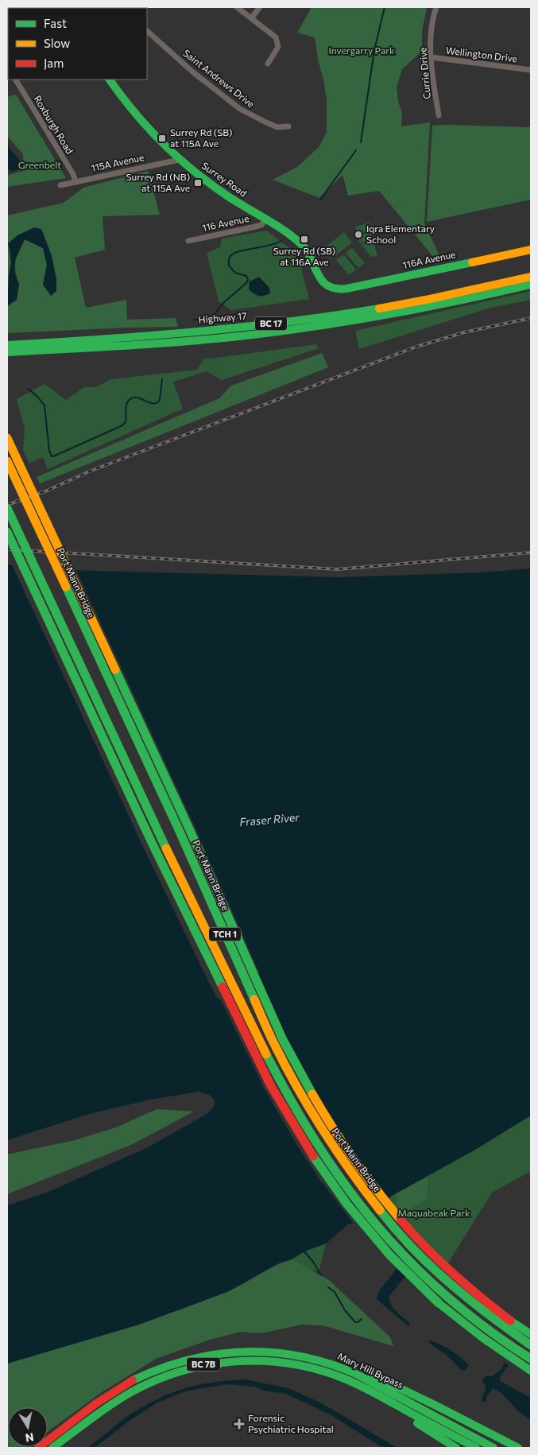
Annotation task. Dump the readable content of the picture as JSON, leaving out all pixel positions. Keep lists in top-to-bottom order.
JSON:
{
  "streets": {
    "main road": [
      "Surrey Road",
      "116A Avenue",
      "Highway 17",
      "BC 17",
      "Port Mann Bridge",
      "TCH 1",
      "BC 7B",
      "Mary Hill Bypass"
    ],
    "street": [
      "Wellington Drive",
      "Currie Drive",
      "Saint Andrews Drive",
      "Roxburgh Road",
      "115A Avenue",
      "116 Avenue"
    ]
  },
  "crossings": [
    ["Wellington Drive", "Currie Drive"],
    ["Roxburgh Road", "115A Avenue"],
    ["115A Avenue", "Surrey Road"],
    ["Surrey Road", "116 Avenue"],
    ["Surrey Road", "116A Avenue"]
  ],
  "water": ["Fraser River"],
  "parks": ["Invergarry Park", "Greenbelt", "Maquabeak Park"],
  "places": {
    "transit": ["Surrey Rd (SB) at 115A Ave", "Surrey Rd (NB) at 115A Ave", "Surrey Rd (SB) at 116A Ave"],
    "other": ["Iqra Elementary School"],
    "health": ["Forensic Psychiatric Hospital"]
  },
  "legend": ["Fast", "Slow", "Jam"],
  "north": "bottom"
}
